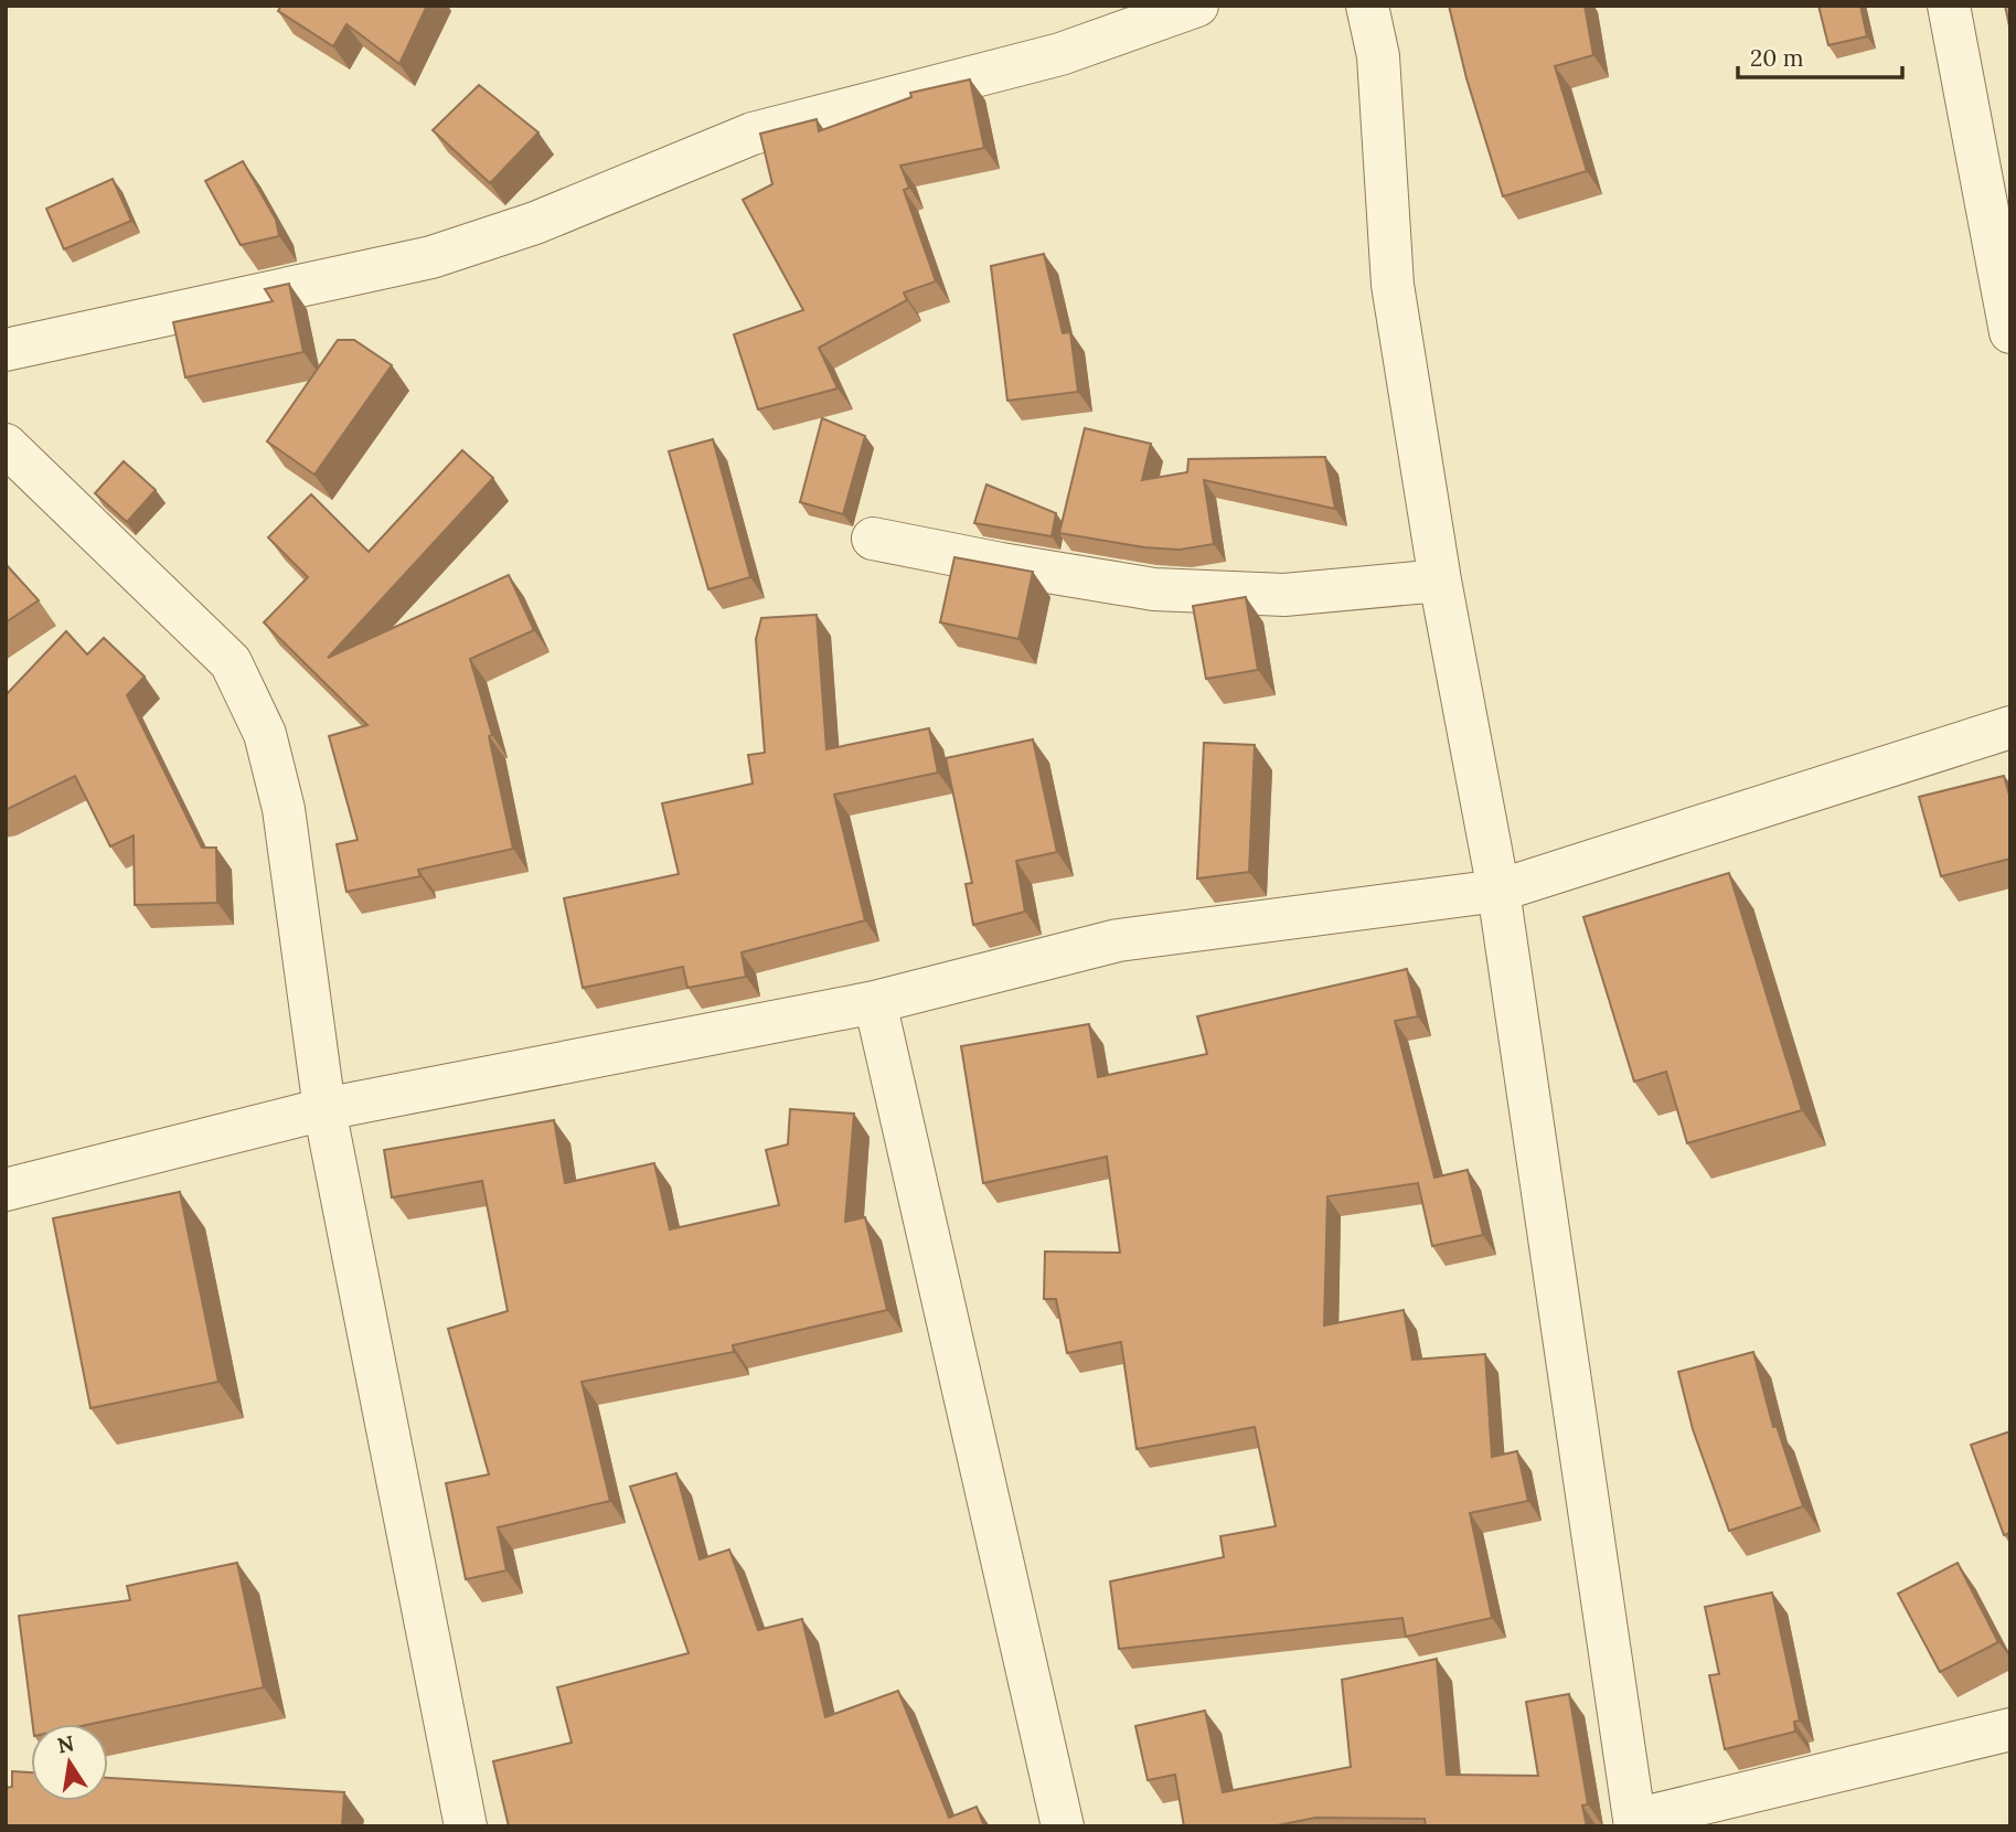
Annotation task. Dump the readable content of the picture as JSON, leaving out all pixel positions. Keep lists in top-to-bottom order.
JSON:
{
  "scale_bar": "20 m",
  "north": "top"
}
